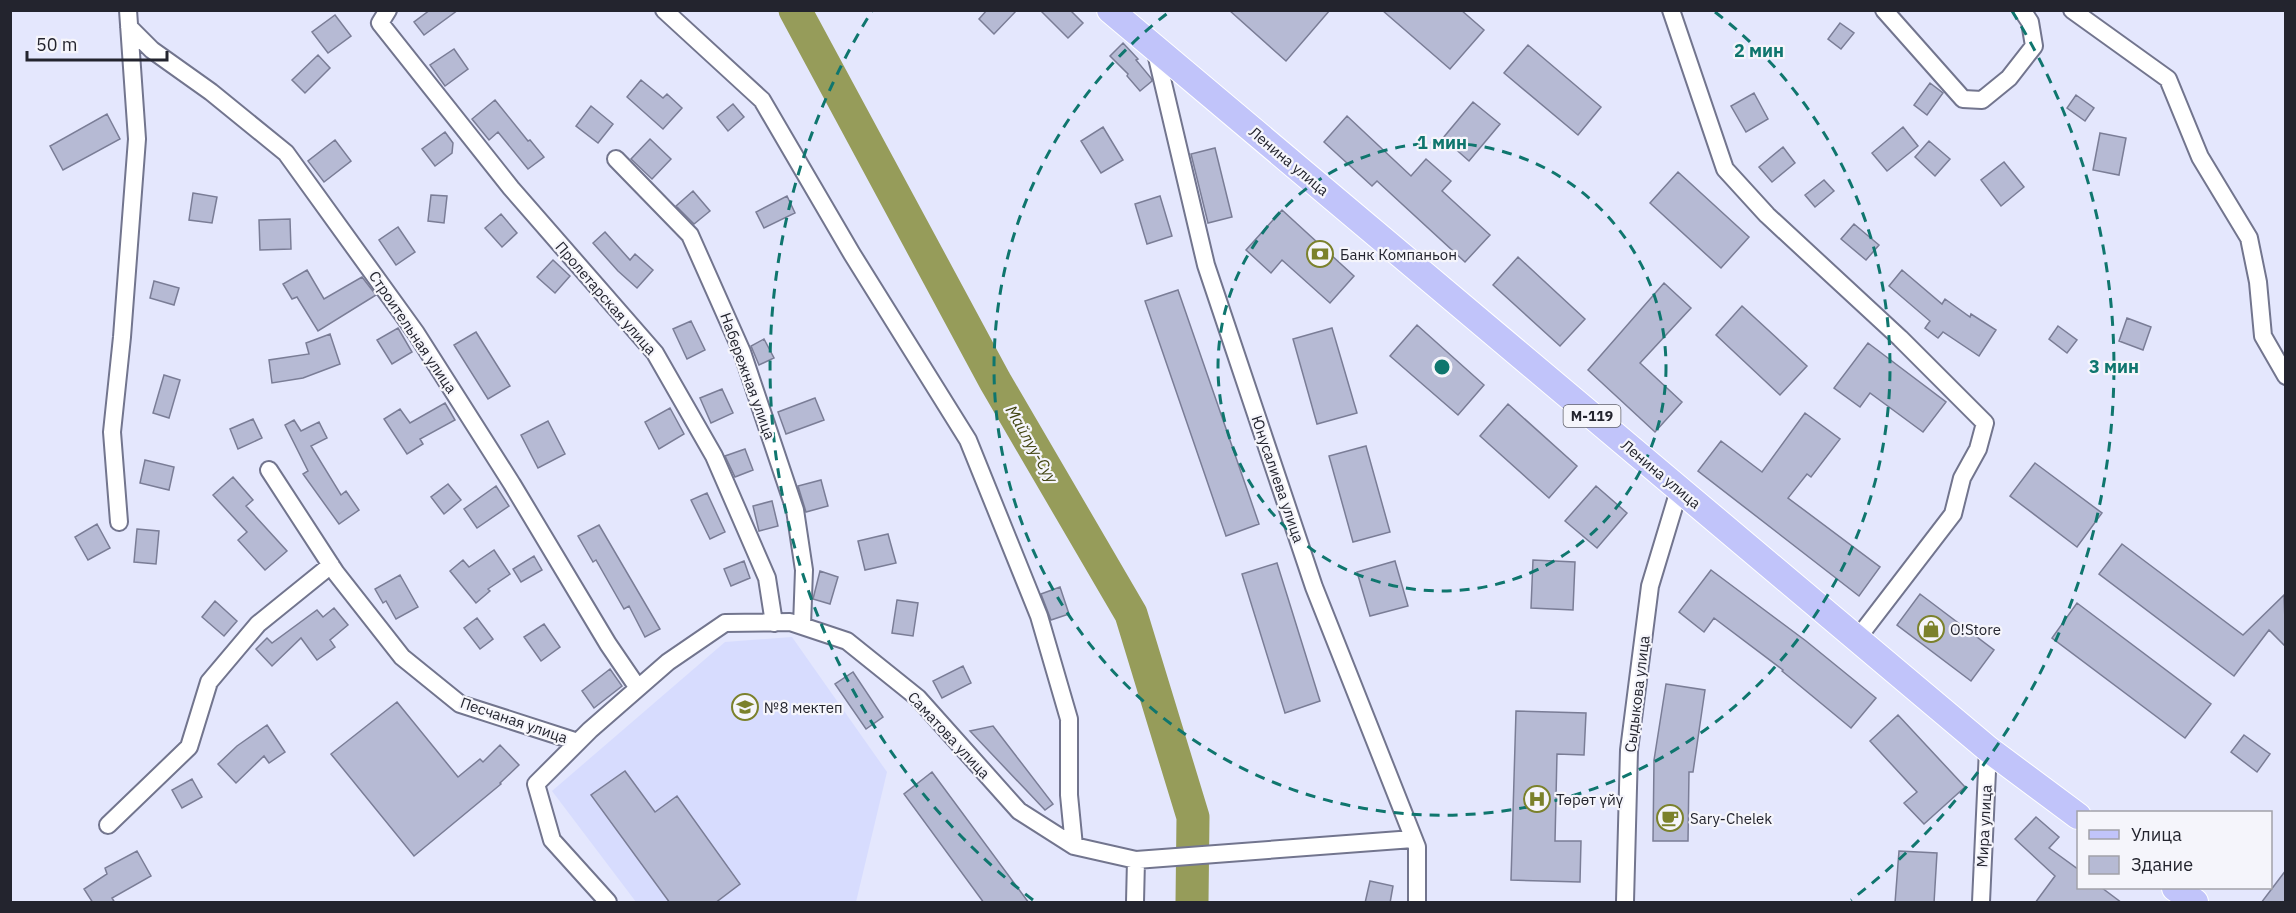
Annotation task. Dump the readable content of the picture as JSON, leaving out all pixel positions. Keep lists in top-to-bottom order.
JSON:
{
  "streets": {
    "main road": ["Ленина улица", "М-119"],
    "street": [
      "Пролетарская улица",
      "Строительная улица",
      "Набережная улица",
      "Юнусалиева улица",
      "Сыдыкова улица",
      "Песчаная улица",
      "Саматова улица",
      "Мира улица"
    ]
  },
  "crossings": [
    ["Ленина улица", "Юнусалиева улица"],
    ["Ленина улица", "Сыдыкова улица"],
    ["Ленина улица", "Мира улица"],
    ["Пролетарская улица", "Саматова улица"],
    ["Строительная улица", "Саматова улица"],
    ["Набережная улица", "Саматова улица"],
    ["Юнусалиева улица", "Саматова улица"],
    ["Песчаная улица", "Саматова улица"]
  ],
  "water": ["Майлуу-Суу"],
  "places": {
    "bank": ["Банк Компаньон"],
    "shop": ["O!Store"],
    "school or university": ["№8 мектеп"],
    "hospital": ["Төрөт үйү"],
    "cafe": ["Sary-Chelek"]
  },
  "legend": ["Улица", "Здание"],
  "scale_bar": "50 m",
  "rings": ["2 мин", "1 мин", "3 мин"]
}
